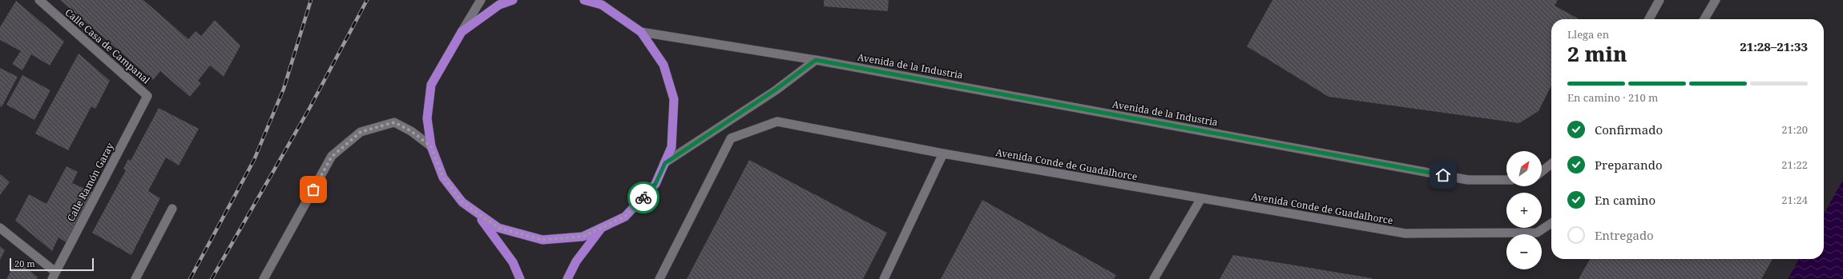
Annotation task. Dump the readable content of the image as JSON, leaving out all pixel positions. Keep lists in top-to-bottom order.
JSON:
{
  "streets": {
    "street": [
      "Calle Casa de Campanal",
      "Avenida de la Industria",
      "Avenida Conde de Guadalhorce",
      "Calle Ramón Garay"
    ]
  },
  "crossings": [
    ["Calle Casa de Campanal", "Calle Ramón Garay"]
  ],
  "scale_bar": "20 m",
  "north": "top right",
  "page": {
    "heading": ["2 min", "Llega en", "21:28–21:33"],
    "bar": "En camino · 210 m",
    "list": [
      ["Confirmado", "21:20"],
      ["Preparando", "21:22"],
      ["En camino", "21:24"],
      "Entregado"
    ],
    "map_buttons": ["+", "−"],
    "scale": "20 m"
  }
}
